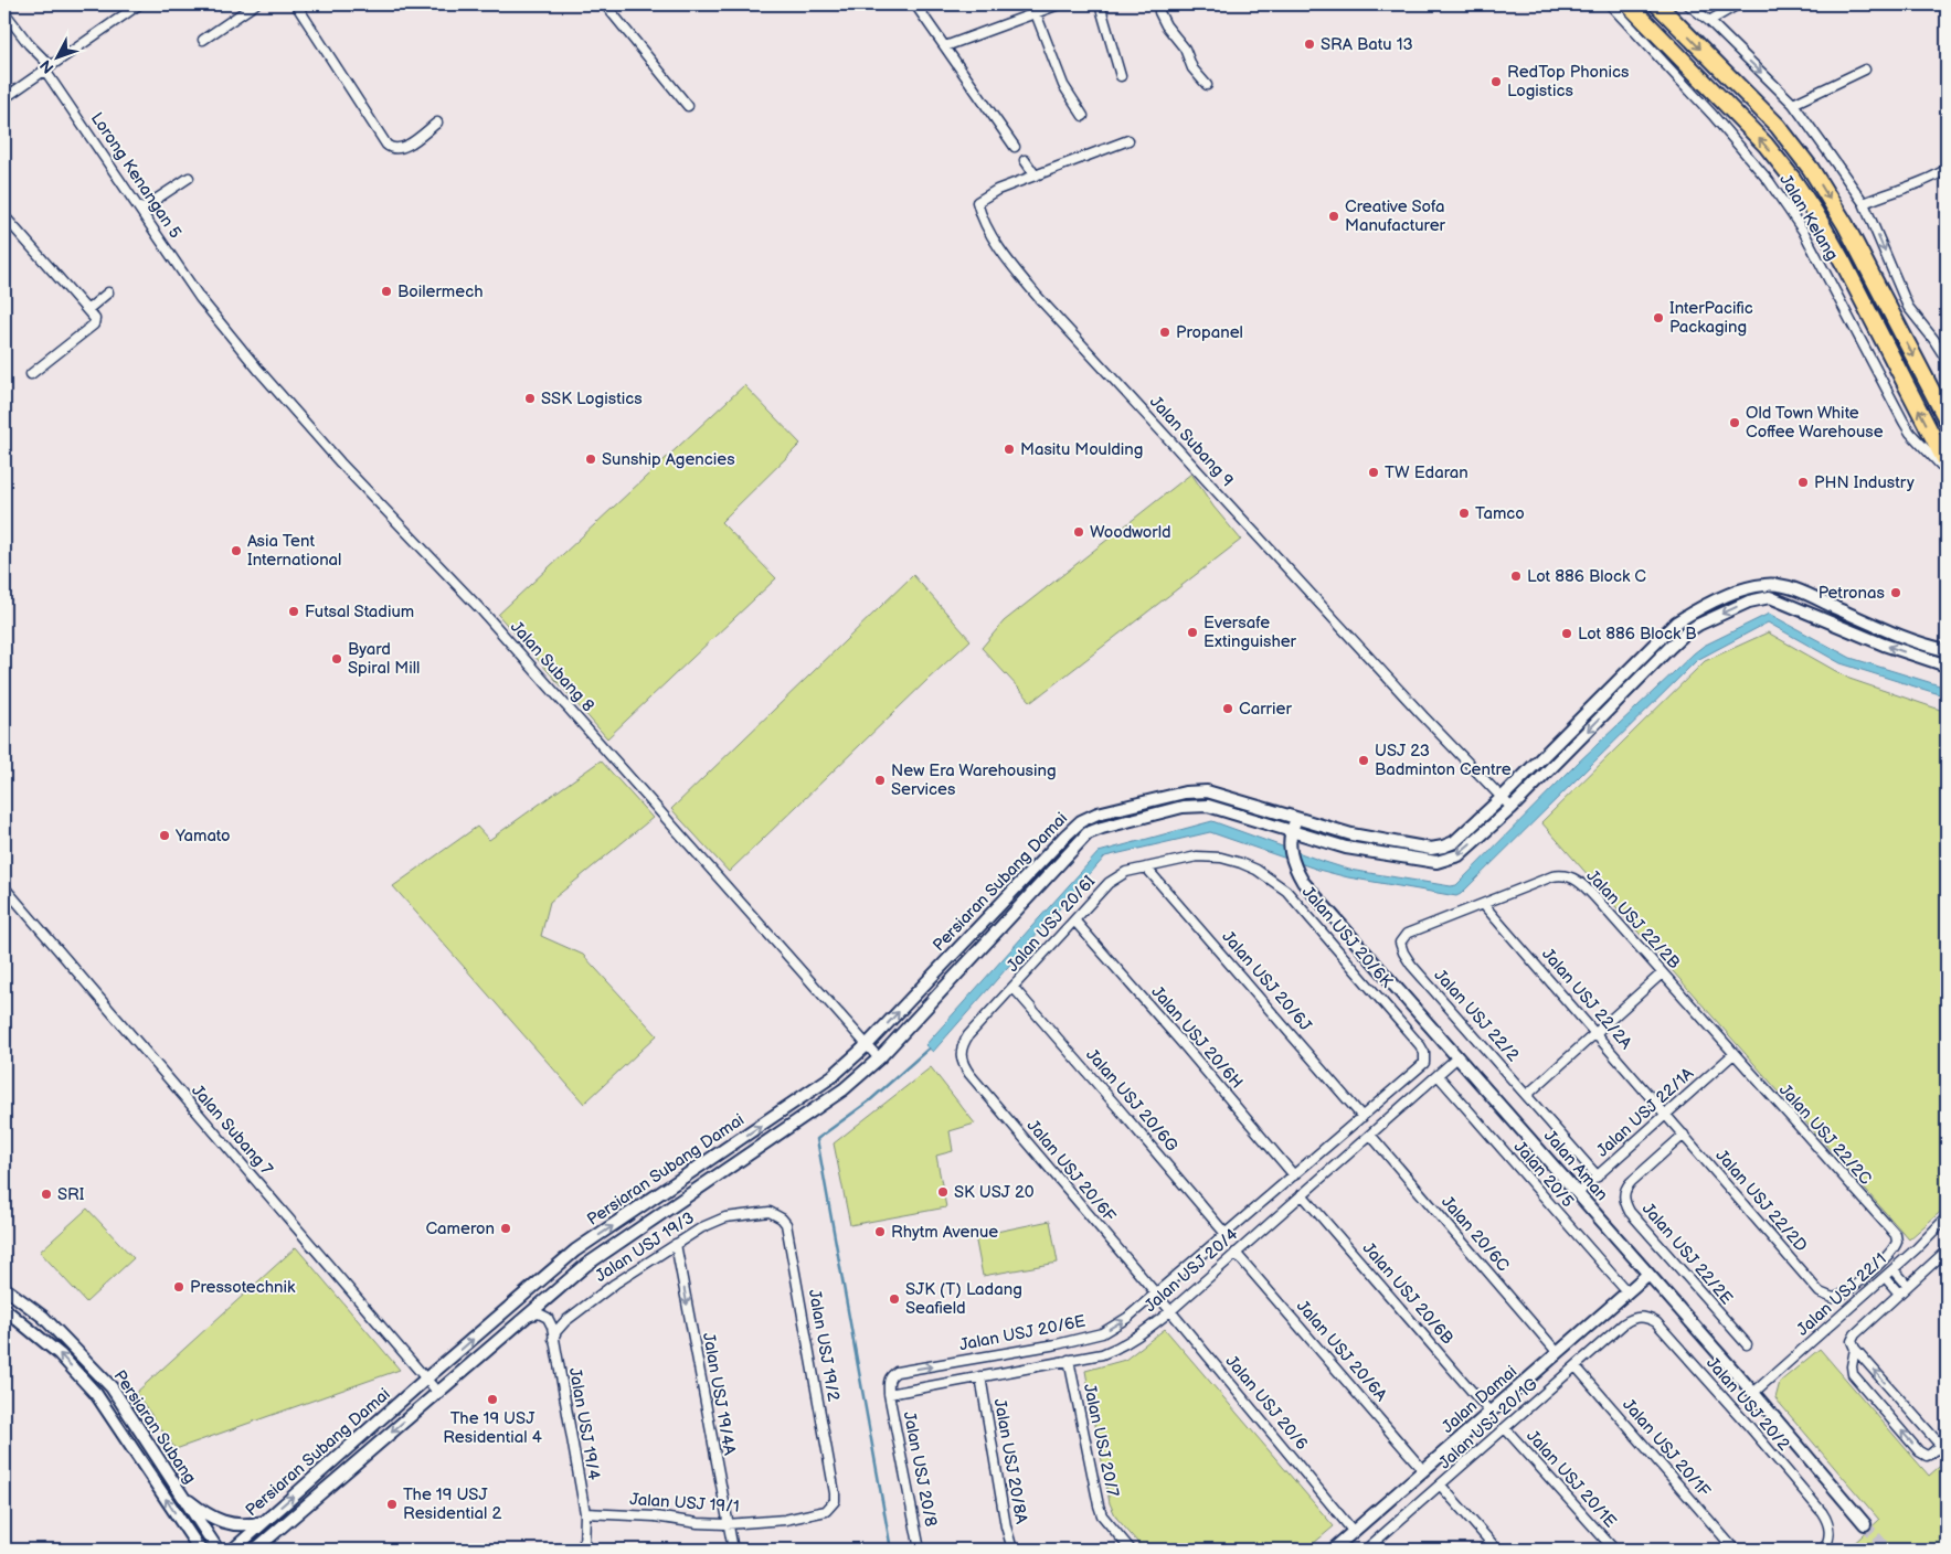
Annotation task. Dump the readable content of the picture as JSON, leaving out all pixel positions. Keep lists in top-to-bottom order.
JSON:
{
  "streets": {
    "street": [
      "Lorong Kenangan 5",
      "Jalan Kelang",
      "Jalan Subang 9",
      "Jalan Subang 8",
      "Persiaran Subang Damai",
      "Jalan USJ 22/2B",
      "Jalan USJ 20/6I",
      "Jalan USJ 20/6K",
      "Jalan USJ 20/6J",
      "Jalan USJ 22/2A",
      "Jalan USJ 22/2",
      "Jalan USJ 20/6H",
      "Jalan USJ 20/6G",
      "Jalan USJ 22/1A",
      "Jalan Subang 7",
      "Jalan USJ 22/2C",
      "Jalan Aman",
      "Jalan USJ 20/6F",
      "Jalan 20/5",
      "Jalan USJ 22/2D",
      "Jalan 20/6C",
      "Jalan USJ 19/3",
      "Jalan USJ 22/2E",
      "Jalan USJ 20/4",
      "Jalan USJ 20/6B",
      "Jalan USJ 22/1",
      "Jalan USJ 20/6E",
      "Jalan USJ 19/2",
      "Jalan USJ 20/6A",
      "Jalan USJ 19/4A",
      "Jalan Damai",
      "Jalan USJ 20/6",
      "Jalan USJ 20/2",
      "Jalan USJ 19/4",
      "Jalan USJ 20/1G",
      "Persiaran Subang",
      "Jalan USJ 20/7",
      "Jalan USJ 20/1F",
      "Jalan USJ 20/8A",
      "Jalan USJ 20/8",
      "Jalan USJ 20/1E",
      "Jalan USJ 19/1"
    ]
  },
  "crossings": [
    ["Lorong Kenangan 5", "Jalan Subang 8"],
    ["Jalan Subang 9", "Persiaran Subang Damai"],
    ["Jalan Subang 8", "Persiaran Subang Damai"],
    ["Persiaran Subang Damai", "Jalan Subang 7"],
    ["Persiaran Subang Damai", "Jalan Aman"],
    ["Persiaran Subang Damai", "Jalan USJ 19/4"],
    ["Jalan USJ 22/2B", "Jalan USJ 22/2A"],
    ["Jalan USJ 22/2B", "Jalan USJ 22/2"],
    ["Jalan USJ 22/2B", "Jalan USJ 22/1A"],
    ["Jalan USJ 22/2B", "Jalan USJ 22/2C"],
    ["Jalan USJ 20/6I", "Jalan USJ 20/6K"],
    ["Jalan USJ 20/6I", "Jalan USJ 20/6J"],
    ["Jalan USJ 20/6I", "Jalan USJ 20/6H"],
    ["Jalan USJ 20/6I", "Jalan USJ 20/6G"],
    ["Jalan USJ 20/6I", "Jalan USJ 20/6F"],
    ["Jalan USJ 20/6K", "Jalan USJ 20/6E"],
    ["Jalan USJ 20/6J", "Jalan USJ 20/6E"],
    ["Jalan USJ 22/2A", "Jalan USJ 22/2"],
    ["Jalan USJ 22/2A", "Jalan USJ 22/1A"],
    ["Jalan USJ 22/2A", "Jalan USJ 22/2D"],
    ["Jalan USJ 22/2", "Jalan USJ 22/1A"],
    ["Jalan USJ 20/6H", "Jalan USJ 20/6E"],
    ["Jalan USJ 20/6G", "Jalan USJ 20/6E"],
    ["Jalan USJ 22/1A", "Jalan USJ 22/2C"],
    ["Jalan USJ 22/1A", "Jalan Aman"],
    ["Jalan USJ 22/1A", "Jalan USJ 22/2D"],
    ["Jalan USJ 22/2C", "Jalan USJ 22/2D"],
    ["Jalan Aman", "Jalan USJ 20/4"],
    ["Jalan Aman", "Jalan USJ 22/1"],
    ["Jalan Aman", "Jalan Damai"],
    ["Jalan USJ 20/6F", "Jalan USJ 20/6E"],
    ["Jalan USJ 20/6F", "Jalan USJ 20/6"],
    ["Jalan 20/5", "Jalan USJ 20/4"],
    ["Jalan 20/5", "Jalan Damai"],
    ["Jalan USJ 22/2D", "Jalan USJ 22/2E"],
    ["Jalan 20/6C", "Jalan USJ 20/4"],
    ["Jalan 20/6C", "Jalan Damai"],
    ["Jalan USJ 19/3", "Jalan USJ 19/2"],
    ["Jalan USJ 19/3", "Jalan USJ 19/4A"],
    ["Jalan USJ 19/3", "Jalan USJ 19/4"],
    ["Jalan USJ 20/4", "Jalan USJ 20/6B"],
    ["Jalan USJ 20/4", "Jalan USJ 20/6E"],
    ["Jalan USJ 20/4", "Jalan USJ 20/6A"],
    ["Jalan USJ 20/4", "Jalan USJ 20/6"],
    ["Jalan USJ 20/4", "Jalan USJ 20/7"],
    ["Jalan USJ 20/4", "Jalan USJ 20/8A"],
    ["Jalan USJ 20/4", "Jalan USJ 20/8"],
    ["Jalan USJ 20/6B", "Jalan Damai"],
    ["Jalan USJ 20/6E", "Jalan USJ 20/6"],
    ["Jalan USJ 20/6E", "Jalan USJ 20/8"],
    ["Jalan USJ 19/2", "Jalan USJ 19/1"],
    ["Jalan USJ 20/6A", "Jalan Damai"],
    ["Jalan USJ 19/4A", "Jalan USJ 19/1"],
    ["Jalan Damai", "Jalan USJ 20/6"],
    ["Jalan USJ 20/2", "Jalan USJ 20/1G"],
    ["Jalan USJ 19/4", "Jalan USJ 19/1"],
    ["Jalan USJ 20/1G", "Jalan USJ 20/1F"],
    ["Jalan USJ 20/1G", "Jalan USJ 20/1E"]
  ],
  "one_way": ["Jalan USJ 20/6E", "Jalan USJ 19/4A"],
  "places": [
    "SRA Batu 13",
    "RedTop Phonics Logistics",
    "Creative Sofa Manufacturer",
    "Boilermech",
    "InterPacific Packaging",
    "Propanel",
    "SSK Logistics",
    "Old Town White Coffee Warehouse",
    "Masitu Moulding",
    "Sunship Agencies",
    "TW Edaran",
    "PHN Industry",
    "Tamco",
    "Woodworld",
    "Asia Tent International",
    "Lot 886 Block C",
    "Petronas",
    "Futsal Stadium",
    "Eversafe Extinguisher",
    "Lot 886 Block B",
    "Byard Spiral Mill",
    "Carrier",
    "USJ 23 Badminton Centre",
    "New Era Warehousing Services",
    "Yamato",
    "SK USJ 20",
    "SRI",
    "Cameron",
    "Rhytm Avenue",
    "Pressotechnik",
    "SJK (T) Ladang Seafield",
    "The 19 USJ Residential 4",
    "The 19 USJ Residential 2"
  ],
  "north": "bottom left"
}
